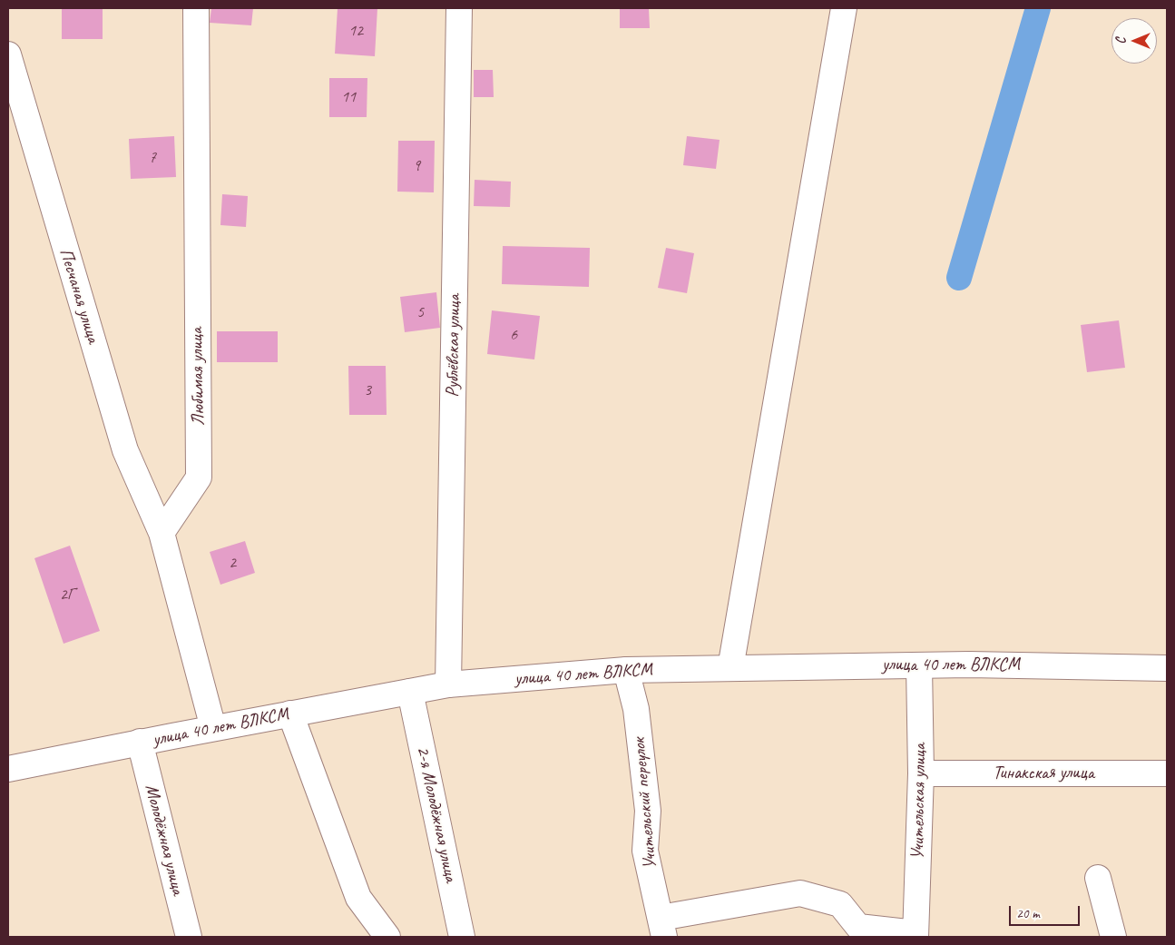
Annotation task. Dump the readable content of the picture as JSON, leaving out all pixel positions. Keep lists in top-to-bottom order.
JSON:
{
  "streets": {
    "street": [
      "Песчаная улица",
      "Рублёвская улица",
      "Любимая улица",
      "улица 40 лет ВЛКСМ",
      "Тинакская улица",
      "Учительская улица",
      "Учительский переулок",
      "2-я Молодёжная улица",
      "Молодёжная улица"
    ]
  },
  "crossings": [
    ["Песчаная улица", "Любимая улица"],
    ["Рублёвская улица", "улица 40 лет ВЛКСМ"],
    ["улица 40 лет ВЛКСМ", "Учительская улица"],
    ["улица 40 лет ВЛКСМ", "Учительский переулок"],
    ["улица 40 лет ВЛКСМ", "2-я Молодёжная улица"],
    ["улица 40 лет ВЛКСМ", "Молодёжная улица"],
    ["Тинакская улица", "Учительская улица"]
  ],
  "house_numbers": [
    "12",
    "11",
    "7",
    "9",
    "5",
    "6",
    "3",
    "2",
    "2Г"
  ],
  "scale_bar": "20 m",
  "north": "left"
}
